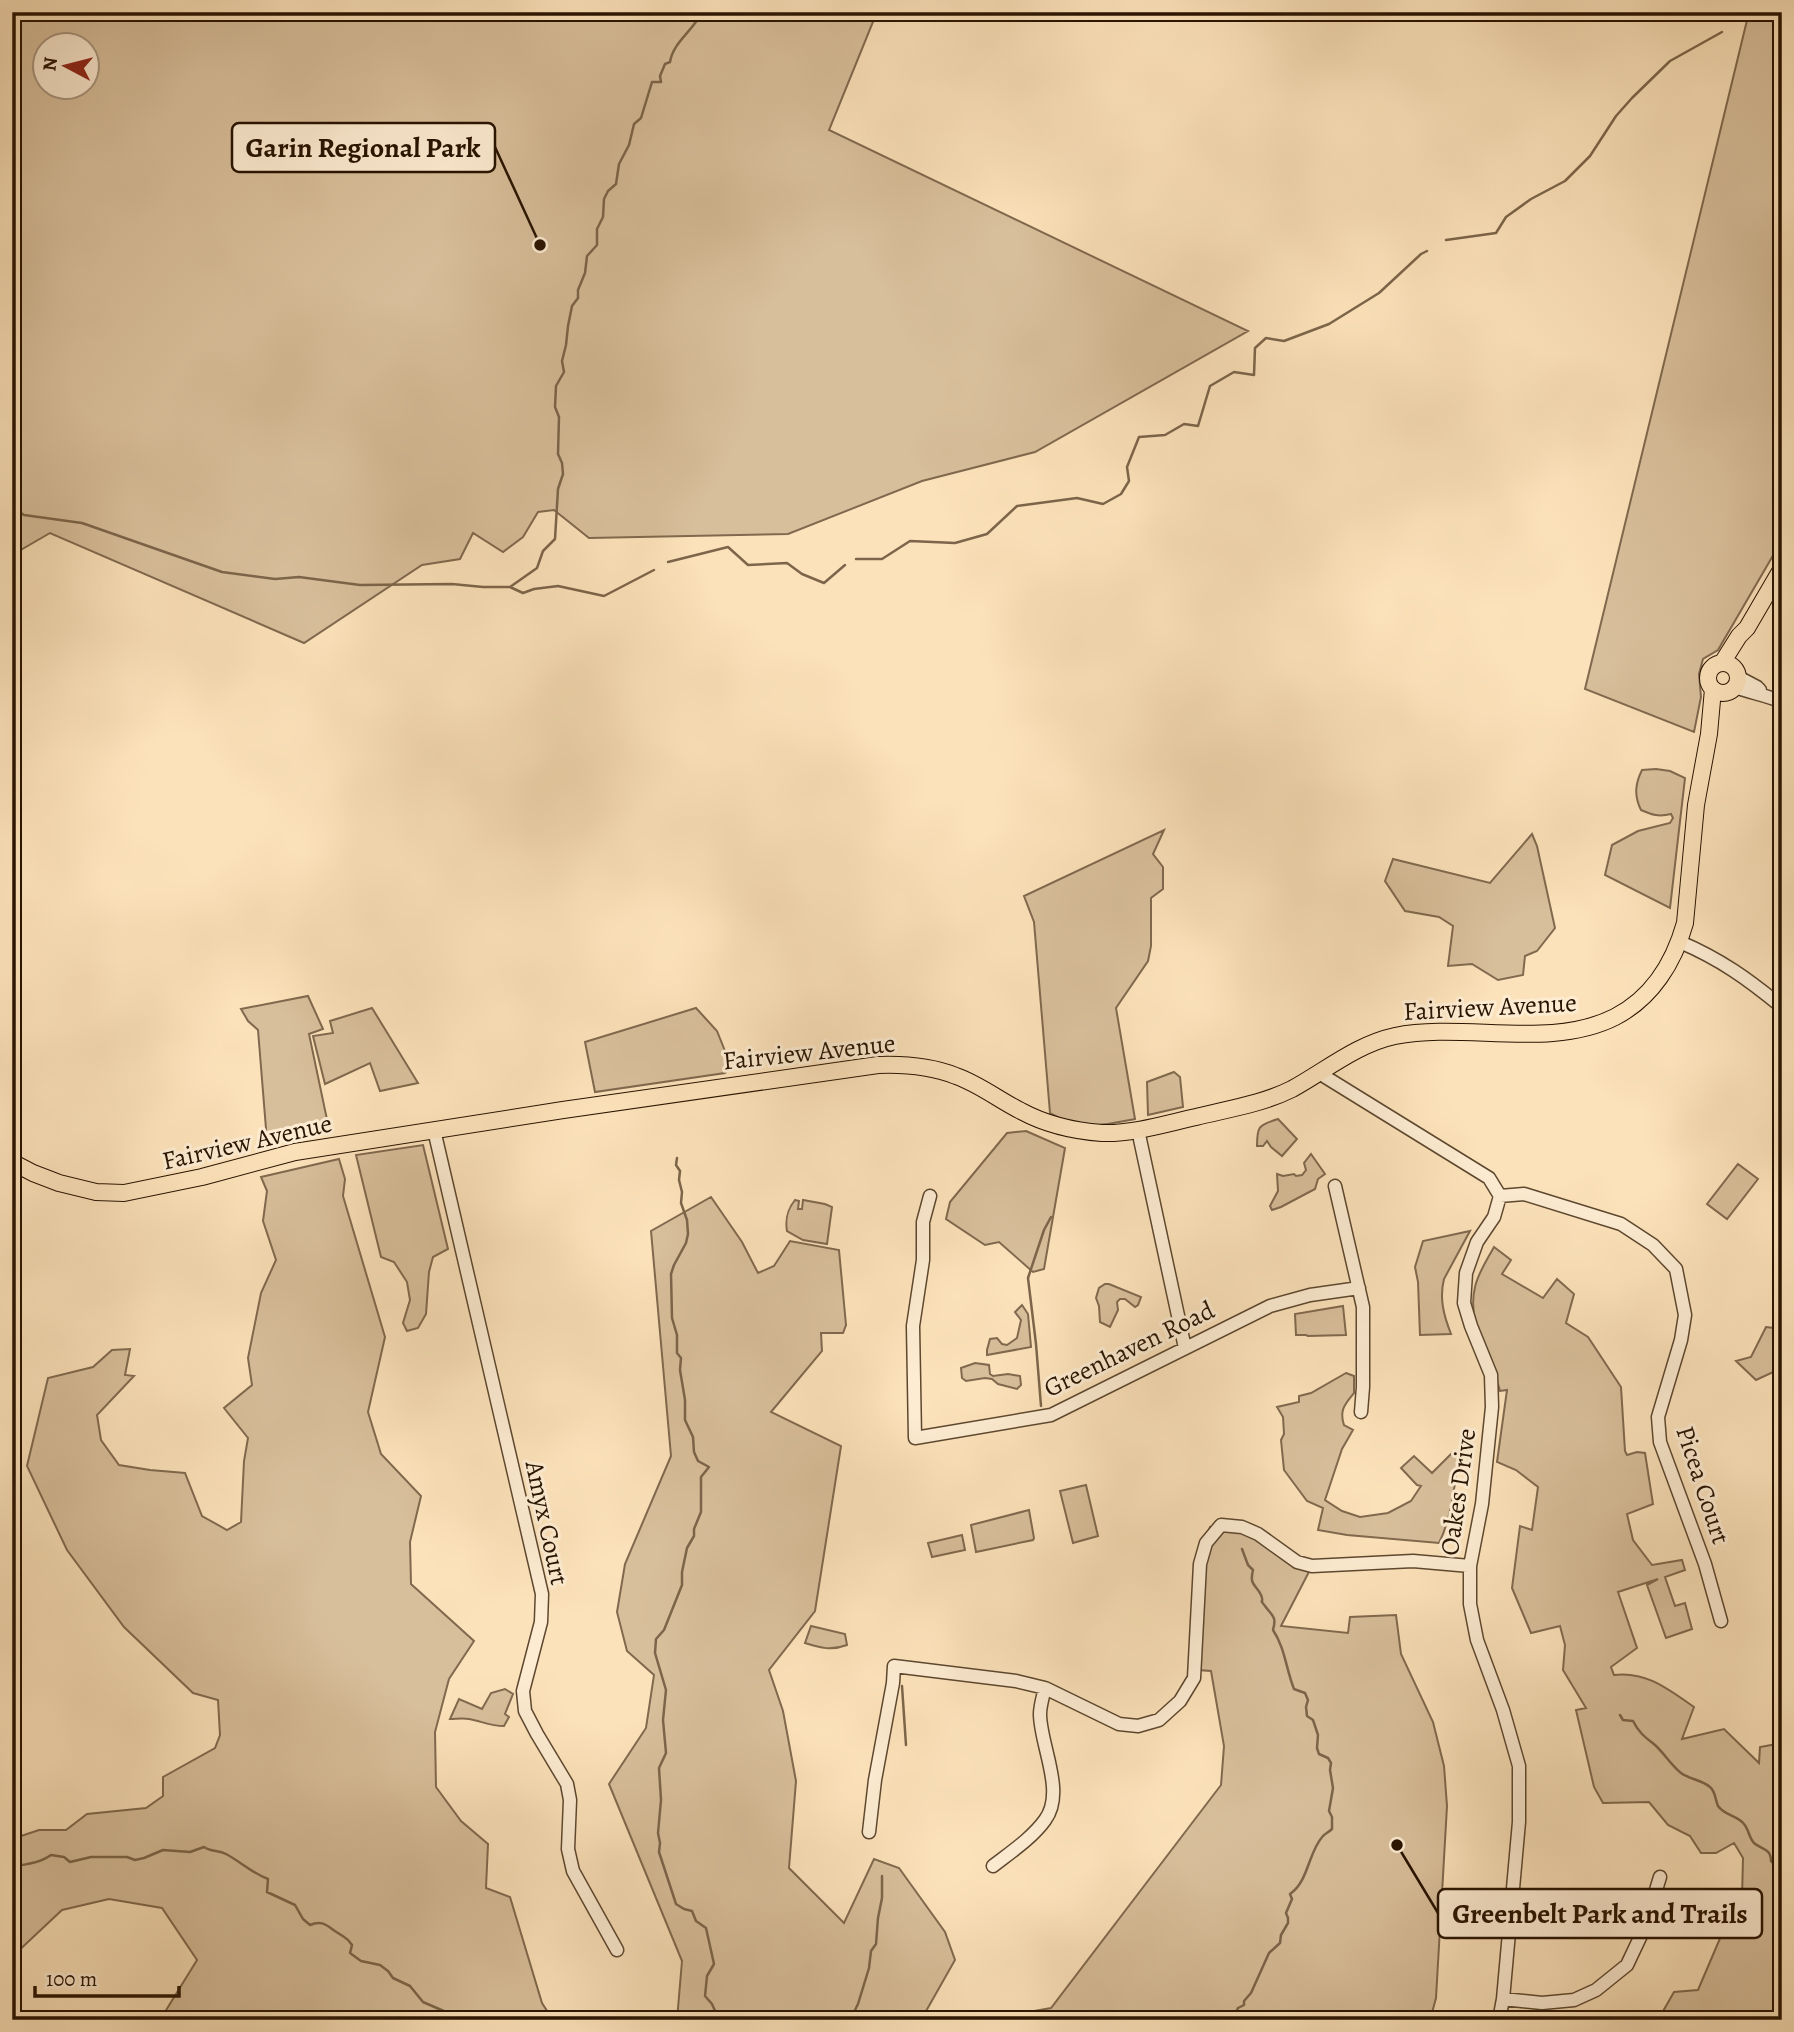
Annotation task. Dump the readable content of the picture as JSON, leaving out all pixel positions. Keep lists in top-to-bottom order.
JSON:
{
  "streets": {
    "main road": ["Fairview Avenue"],
    "street": [
      "Greenhaven Road",
      "Picea Court",
      "Oakes Drive",
      "Amyx Court"
    ]
  },
  "crossings": [
    ["Fairview Avenue", "Amyx Court"],
    ["Picea Court", "Oakes Drive"]
  ],
  "places": ["Garin Regional Park", "Greenbelt Park and Trails"],
  "scale_bar": "100 m",
  "north": "left"
}
